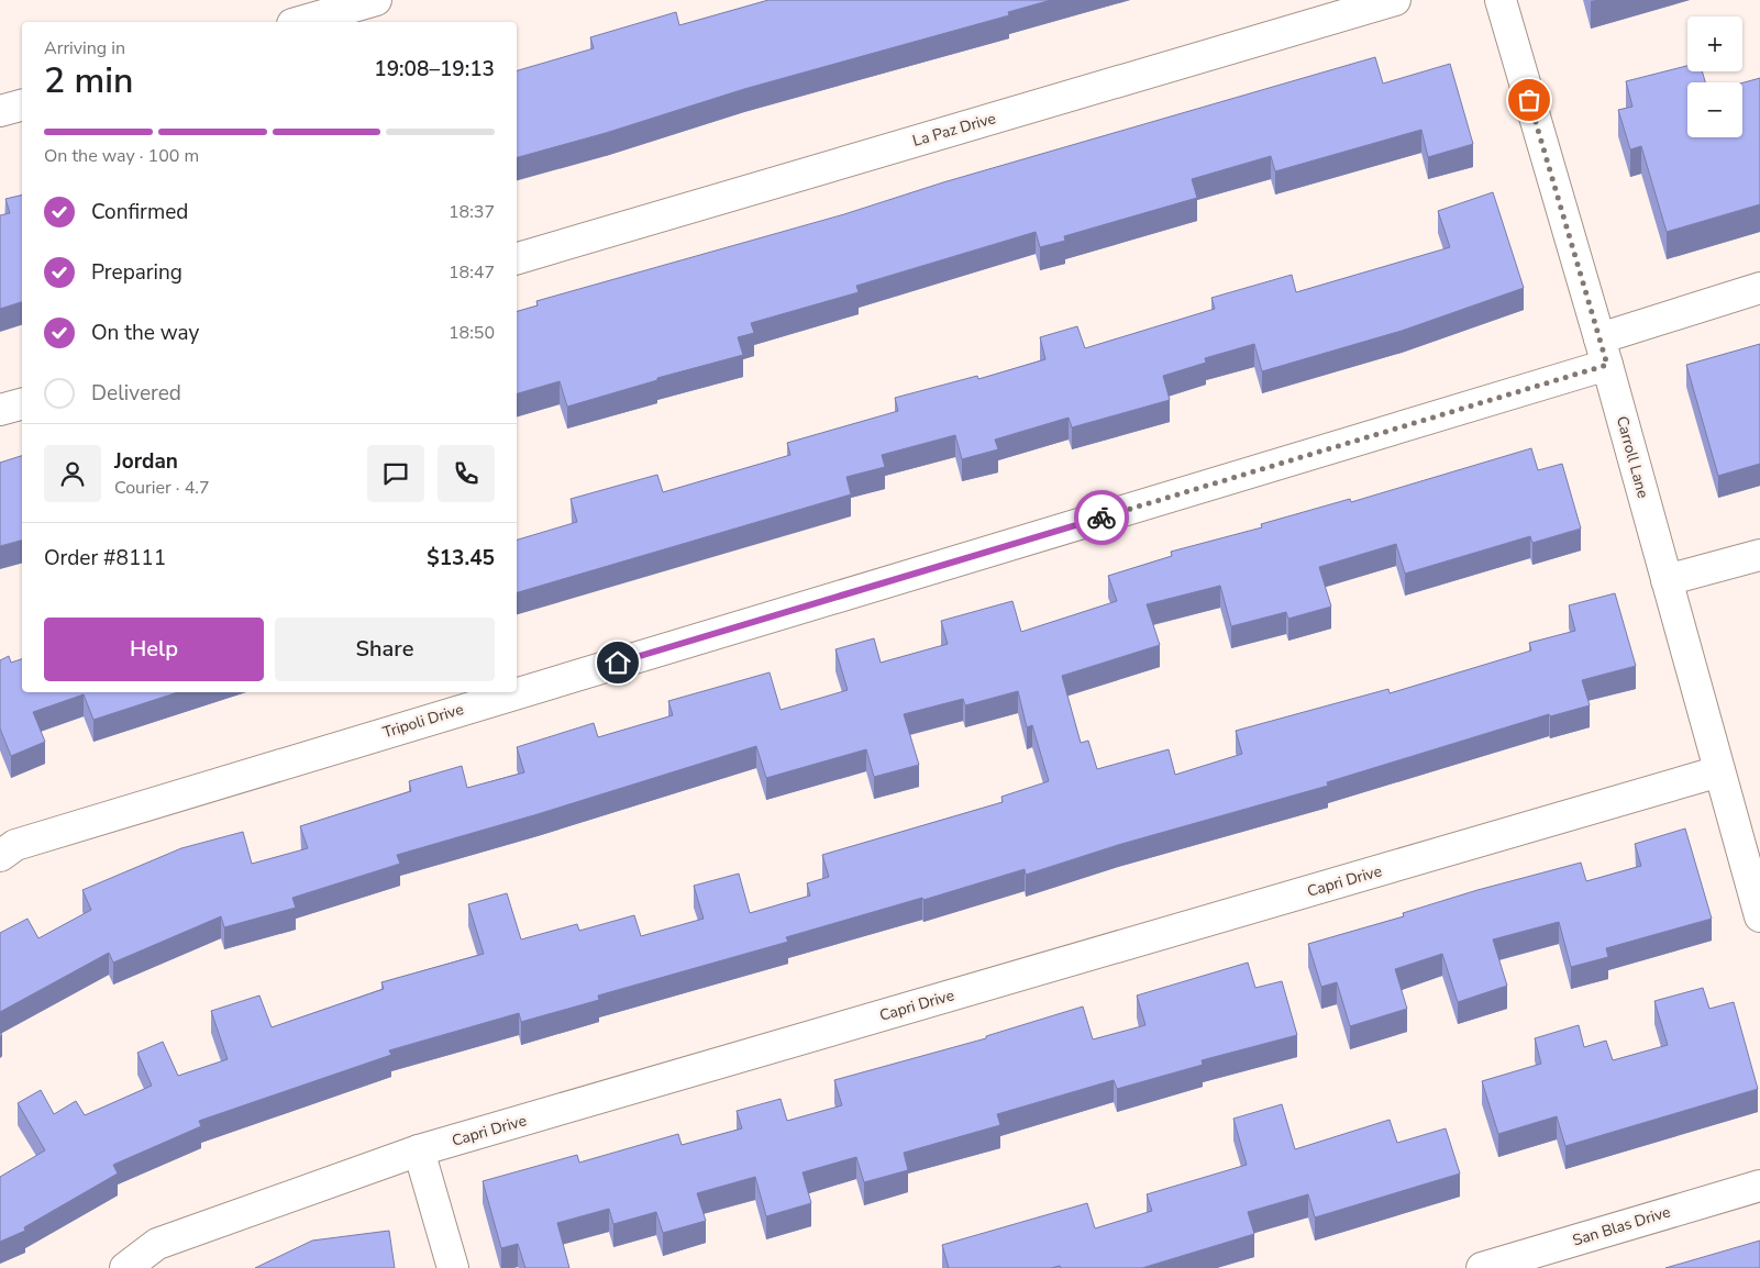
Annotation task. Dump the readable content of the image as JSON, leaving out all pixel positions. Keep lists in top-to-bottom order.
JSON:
{
  "streets": {
    "street": [
      "La Paz Drive",
      "Carroll Lane",
      "Tripoli Drive",
      "Capri Drive",
      "San Blas Drive"
    ]
  },
  "crossings": [
    ["Carroll Lane", "Tripoli Drive"],
    ["Carroll Lane", "Capri Drive"]
  ],
  "page": {
    "map_buttons": ["+", "−"],
    "heading": ["2 min", "Arriving in", "19:08–19:13"],
    "panel": [
      "Jordan",
      "Courier · 4.7",
      "Order #8111",
      "$13.45"
    ],
    "bar": "On the way · 100 m",
    "list": [
      ["Confirmed", "18:37"],
      ["Preparing", "18:47"],
      ["On the way", "18:50"],
      "Delivered"
    ],
    "buttons": ["Help", "Share"]
  }
}
